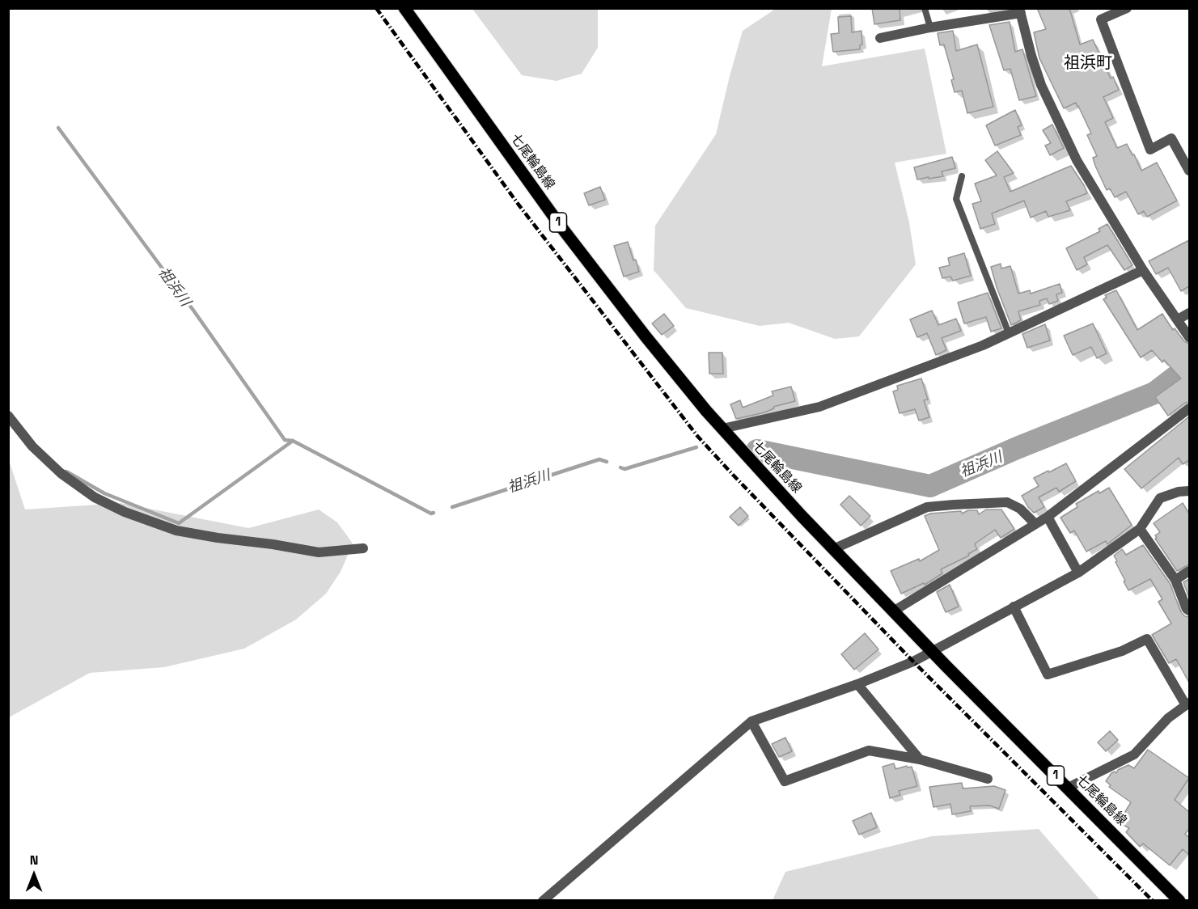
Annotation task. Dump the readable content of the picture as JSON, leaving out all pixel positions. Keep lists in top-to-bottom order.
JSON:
{
  "streets": {
    "main road": ["七尾輪島線", "1"]
  },
  "districts": ["祖浜町"],
  "water": ["祖浜川"],
  "north": "top"
}
